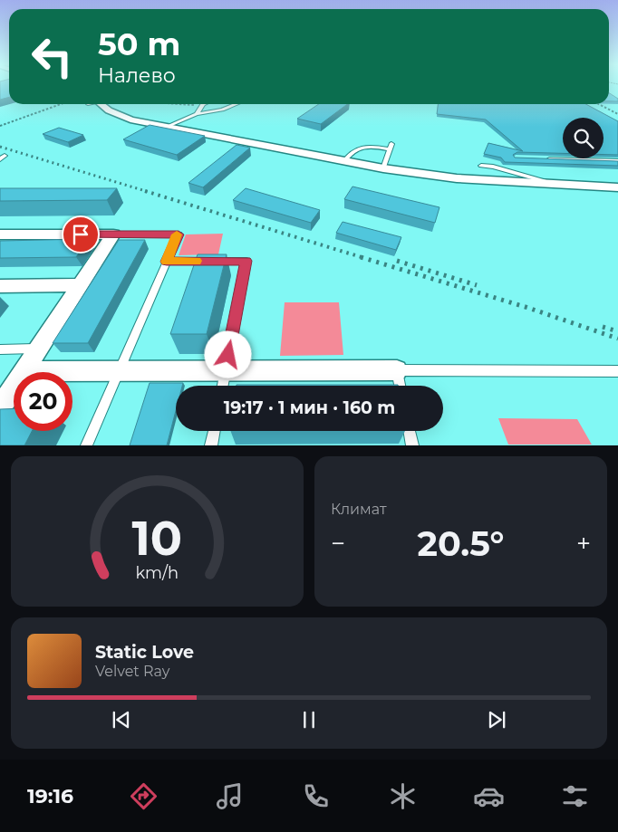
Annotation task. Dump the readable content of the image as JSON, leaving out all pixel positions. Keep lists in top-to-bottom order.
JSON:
{
  "page": {
    "turn": ["50 m", "Налево"],
    "limit": "20",
    "trip": "19:17 · 1 мин · 160 m",
    "tile": "Климат",
    "heat": ["−", "20.5°", "+"],
    "song": ["Static Love", "Velvet Ray"],
    "tabs": "19:16",
    "gauge": ["10", "km/h"]
  }
}
